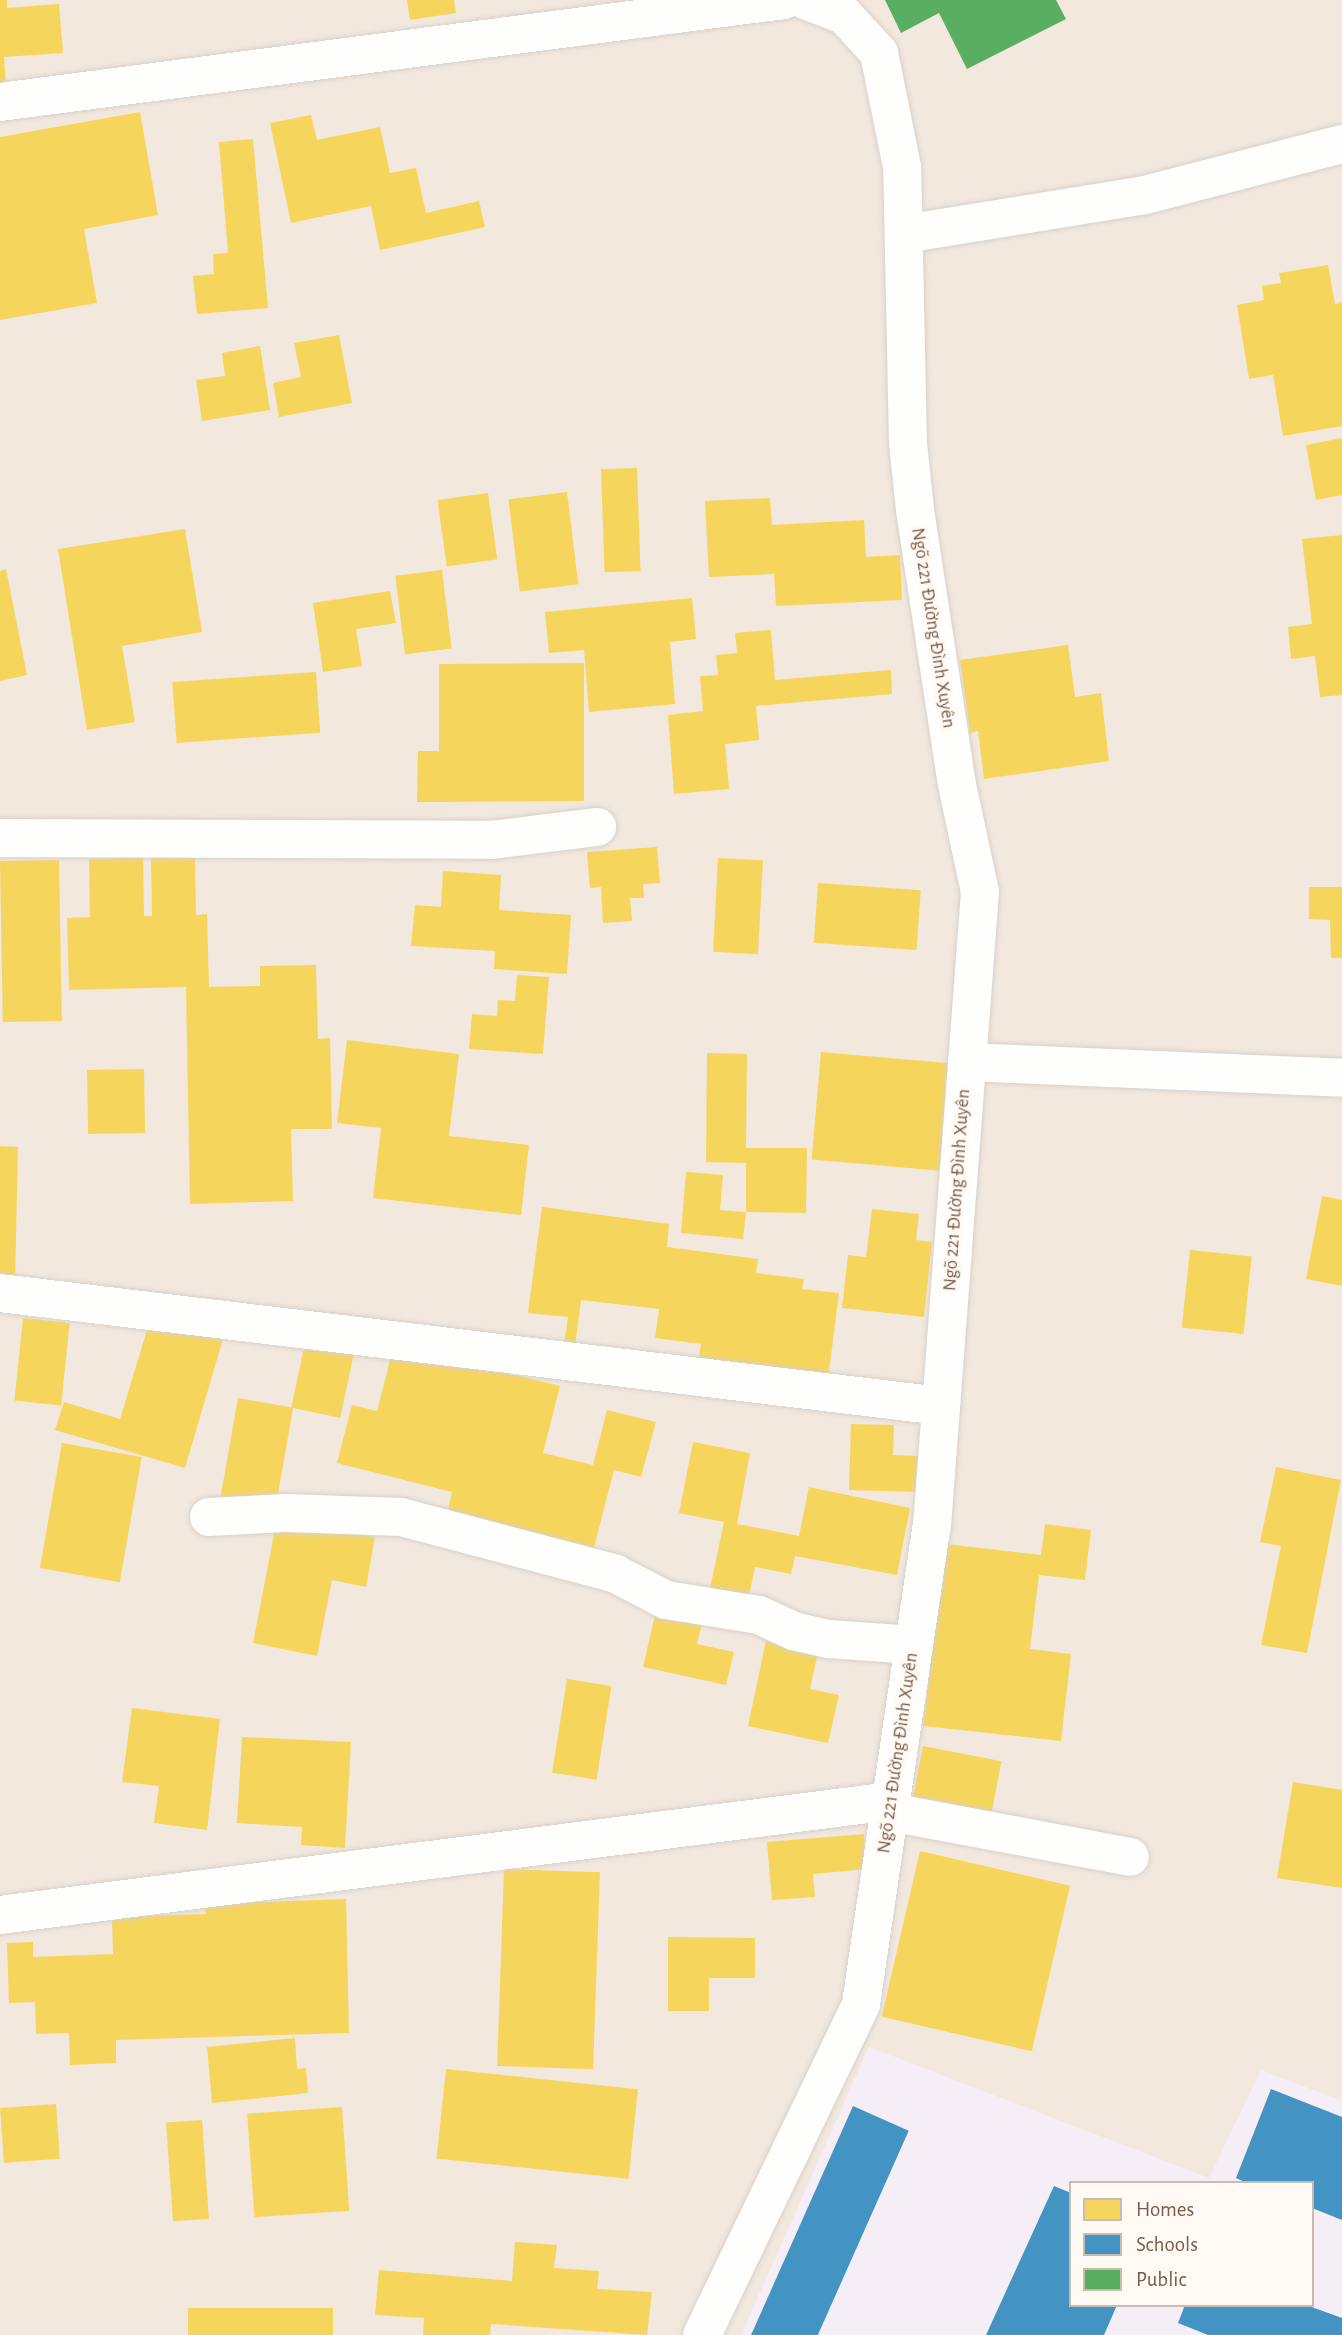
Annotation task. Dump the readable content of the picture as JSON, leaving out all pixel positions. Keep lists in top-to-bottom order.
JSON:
{
  "streets": {
    "street": ["Ngõ 221 Đường Đình Xuyên"]
  },
  "legend": ["Homes", "Schools", "Public"]
}
